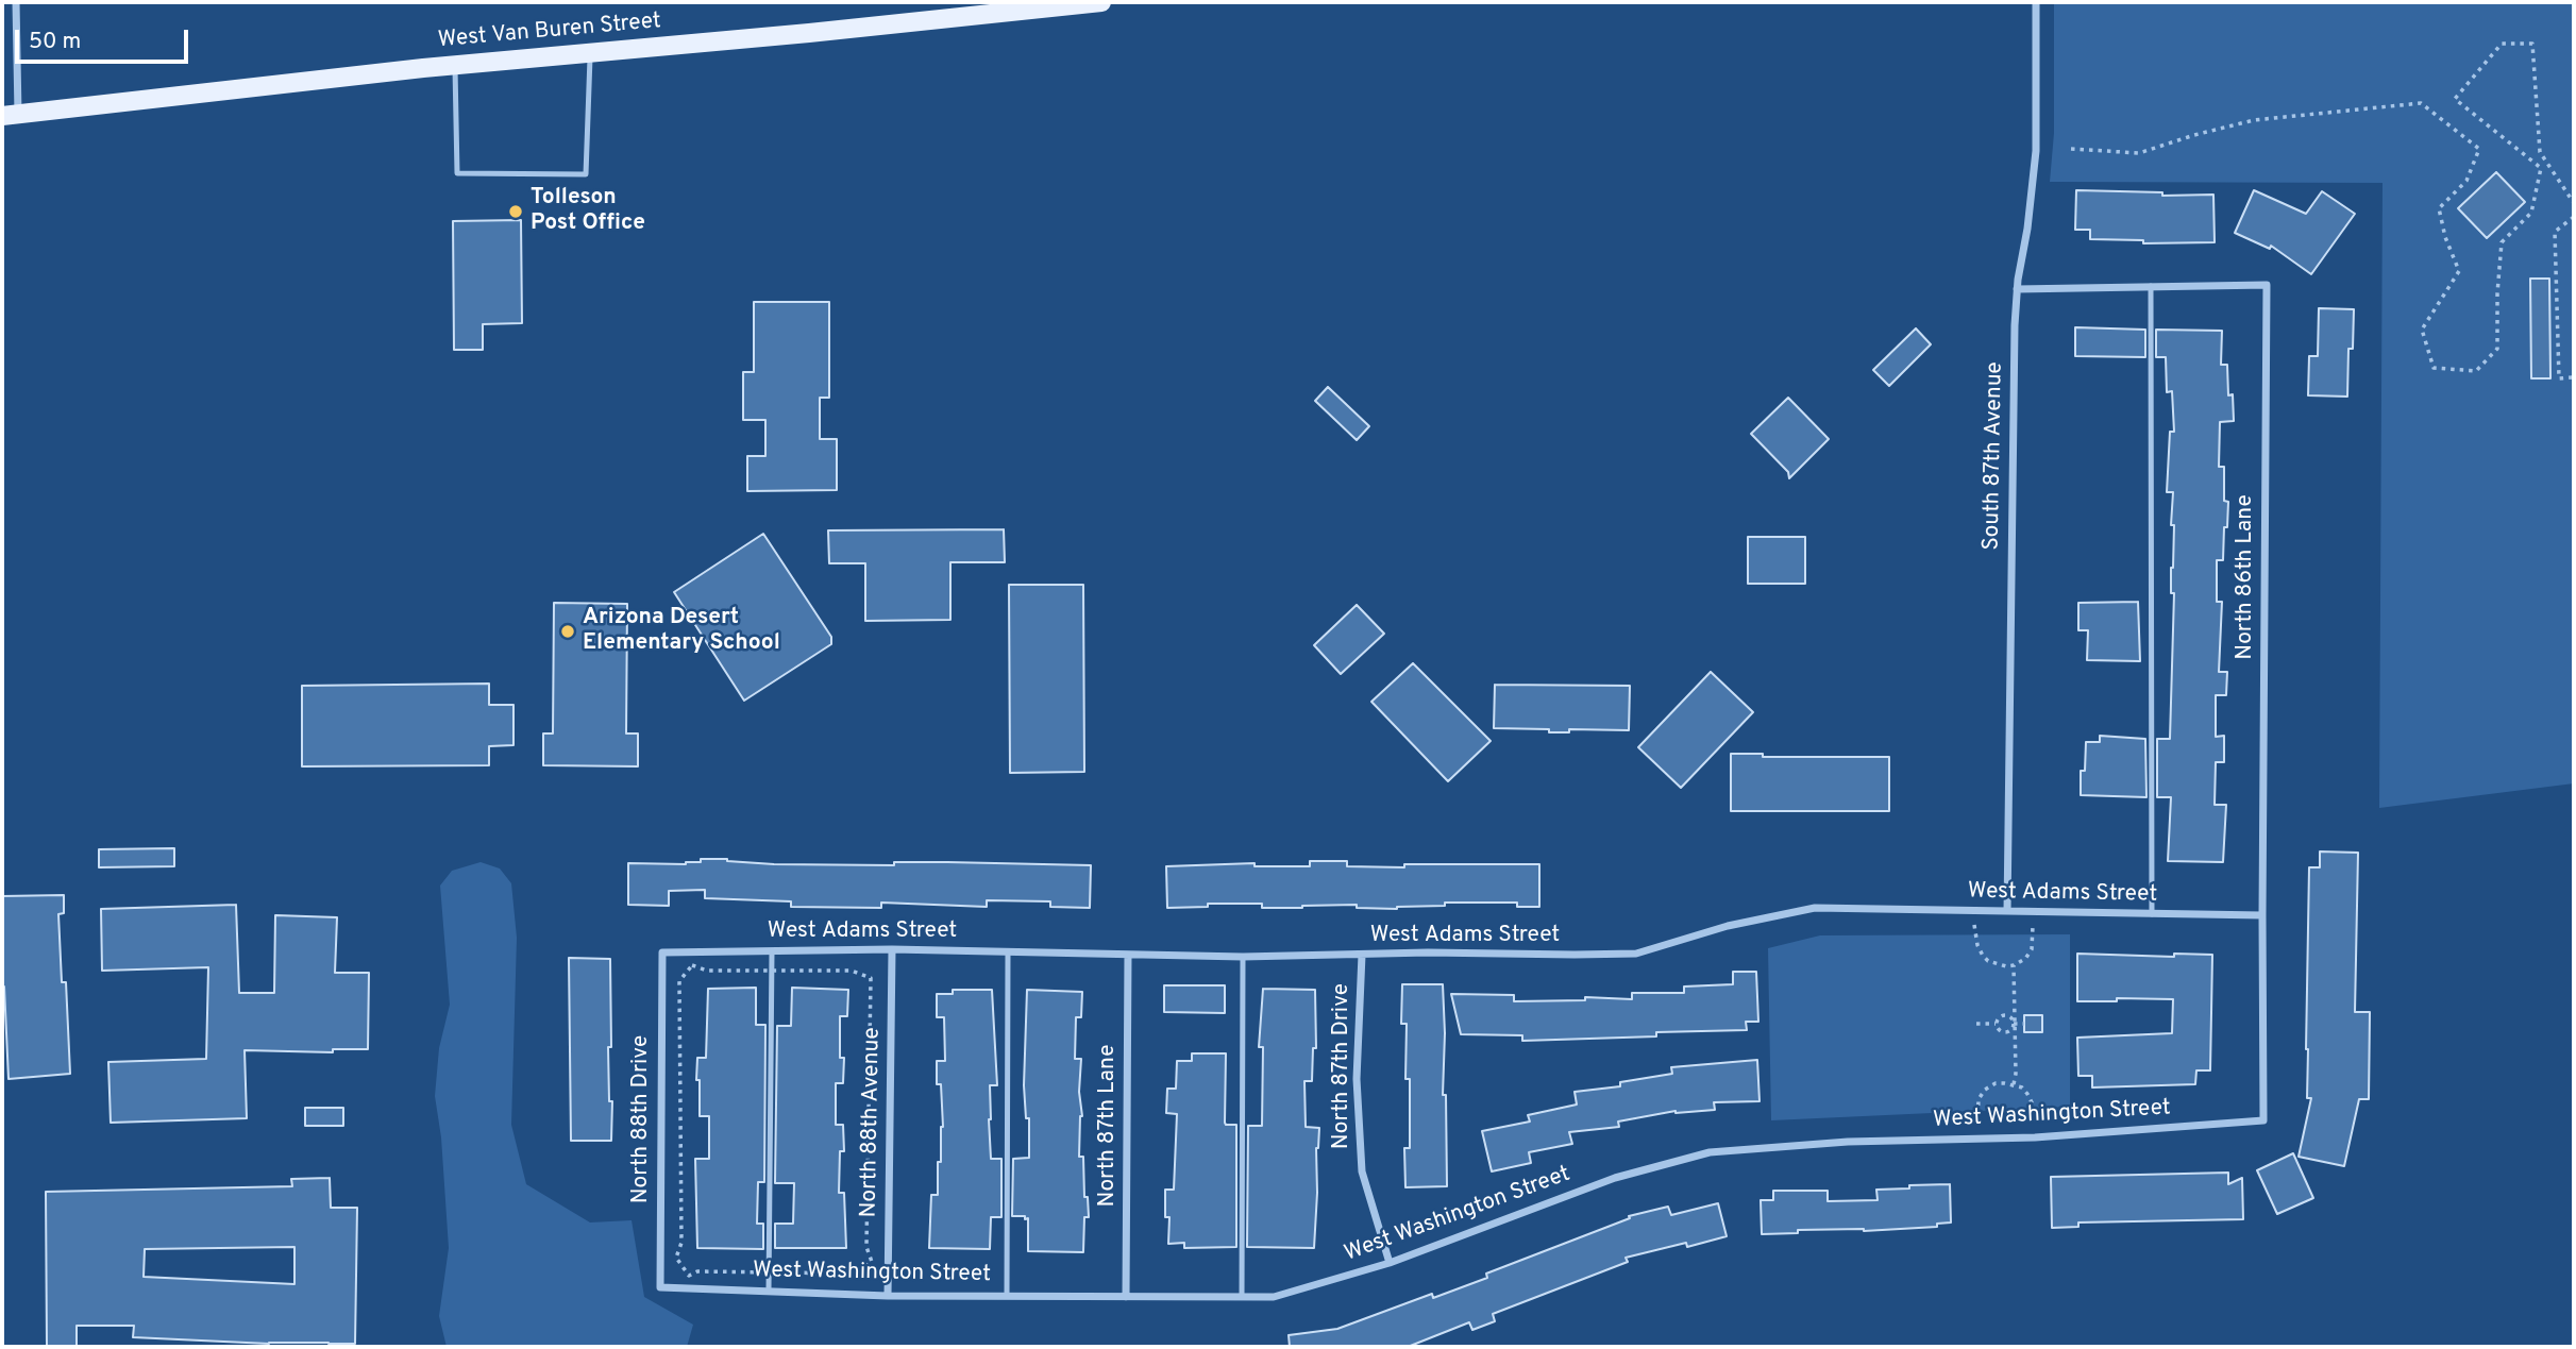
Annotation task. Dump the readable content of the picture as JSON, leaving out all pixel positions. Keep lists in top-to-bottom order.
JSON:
{
  "streets": {
    "main road": ["West Van Buren Street"],
    "street": [
      "South 87th Avenue",
      "North 86th Lane",
      "West Adams Street",
      "North 87th Drive",
      "West Washington Street",
      "North 88th Drive",
      "North 88th Avenue",
      "North 87th Lane"
    ]
  },
  "crossings": [
    ["South 87th Avenue", "North 86th Lane"],
    ["South 87th Avenue", "West Adams Street"],
    ["North 86th Lane", "West Adams Street"],
    ["North 86th Lane", "West Washington Street"],
    ["West Adams Street", "North 87th Drive"],
    ["West Adams Street", "North 88th Drive"],
    ["West Adams Street", "North 88th Avenue"],
    ["West Adams Street", "North 87th Lane"],
    ["North 87th Drive", "West Washington Street"],
    ["West Washington Street", "North 88th Drive"],
    ["West Washington Street", "North 88th Avenue"],
    ["West Washington Street", "North 87th Lane"]
  ],
  "places": ["Tolleson Post Office", "Arizona Desert Elementary School"],
  "scale_bar": "50 m"
}
